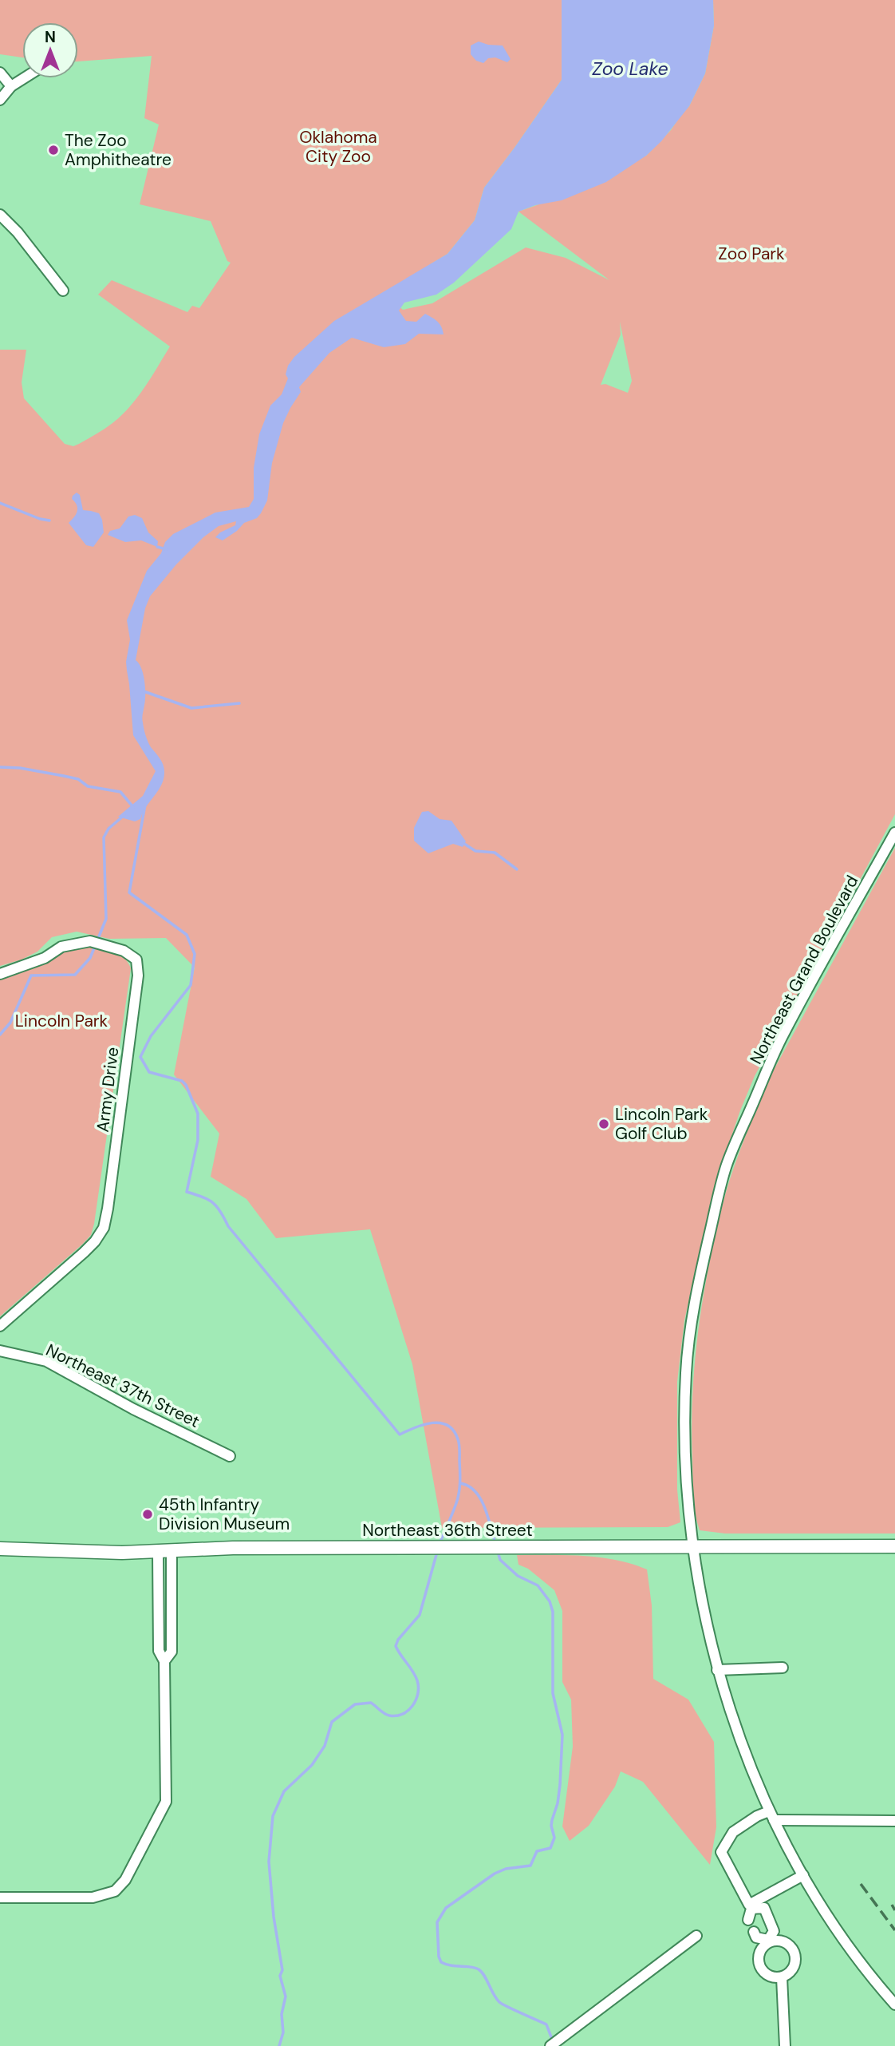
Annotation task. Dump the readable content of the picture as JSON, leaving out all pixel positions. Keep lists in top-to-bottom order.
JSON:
{
  "streets": {
    "main road": ["Northeast 36th Street"],
    "street": ["Northeast Grand Boulevard", "Army Drive", "Northeast 37th Street"]
  },
  "crossings": [
    ["Northeast Grand Boulevard", "Northeast 36th Street"]
  ],
  "water": ["Zoo Lake"],
  "parks": ["Oklahoma City Zoo", "Zoo Park", "Lincoln Park"],
  "places": ["The Zoo Amphitheatre", "Lincoln Park Golf Club", "45th Infantry Division Museum"],
  "north": "top"
}
